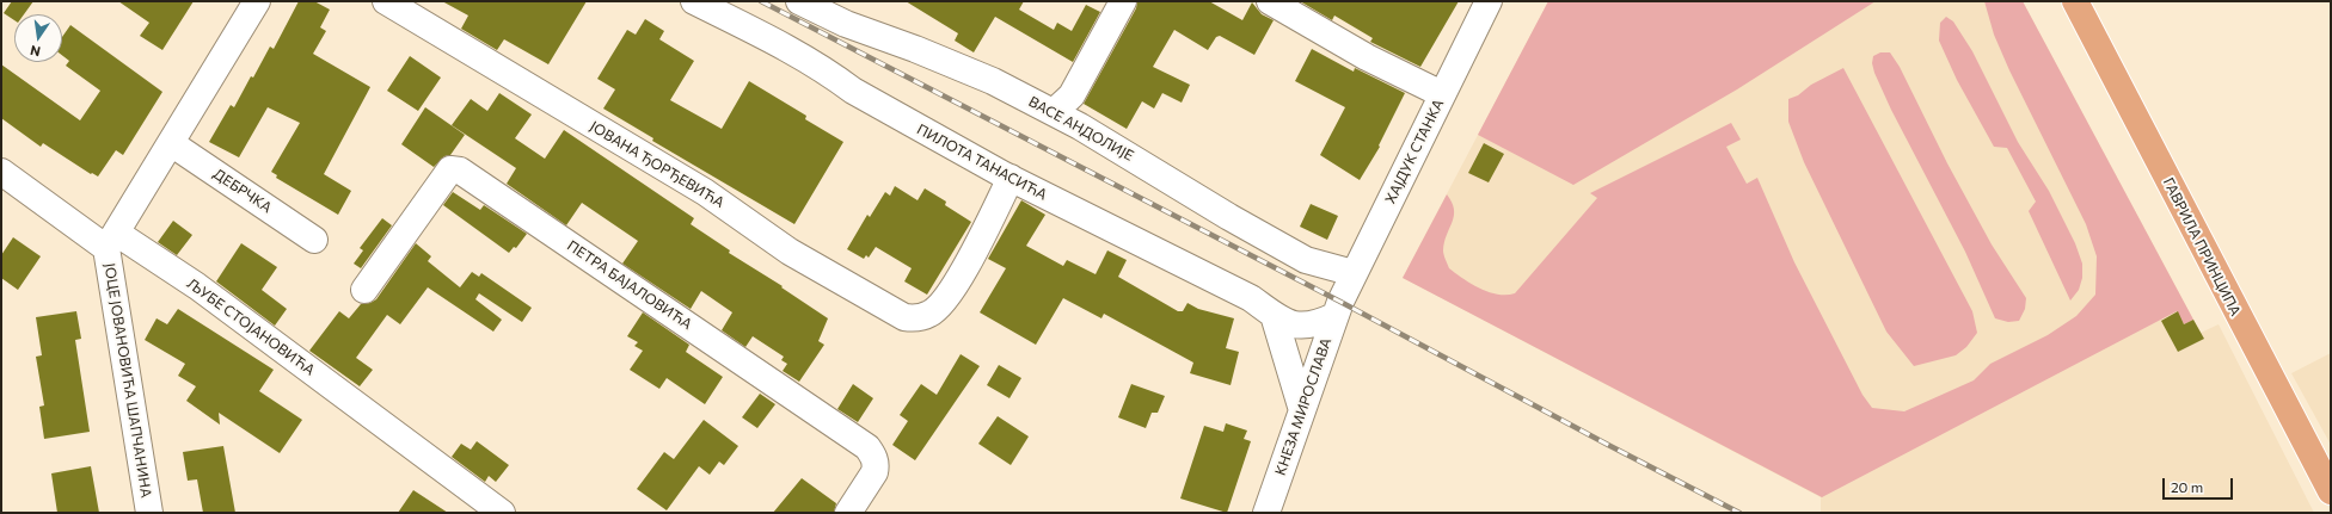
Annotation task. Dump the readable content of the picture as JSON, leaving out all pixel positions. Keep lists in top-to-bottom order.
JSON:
{
  "streets": {
    "main road": ["ГАВРИЛА ПРИНЦИПА"],
    "street": [
      "ВАСЕ АНДОЛИЈЕ",
      "ХАЈДУК СТАНКА",
      "ПИЛОТА ТАНАСИЋА",
      "ЈОВАНА ЂОРЂЕВИЋА",
      "ДЕБРЧКА",
      "ПЕТРА БАЈАЛОВИЋА",
      "ЉУБЕ СТОЈАНОВИЋА",
      "ЈОЦЕ ЈОВАНОВИЋА ШАПЧАНИНА",
      "КНЕЗА МИРОСЛАВА"
    ]
  },
  "crossings": [
    ["ВАСЕ АНДОЛИЈЕ", "ХАЈДУК СТАНКА"],
    ["ХАЈДУК СТАНКА", "ПИЛОТА ТАНАСИЋА"],
    ["ХАЈДУК СТАНКА", "КНЕЗА МИРОСЛАВА"],
    ["ПИЛОТА ТАНАСИЋА", "ЈОВАНА ЂОРЂЕВИЋА"],
    ["ПИЛОТА ТАНАСИЋА", "КНЕЗА МИРОСЛАВА"],
    ["ЉУБЕ СТОЈАНОВИЋА", "ЈОЦЕ ЈОВАНОВИЋА ШАПЧАНИНА"]
  ],
  "scale_bar": "20 m",
  "north": "bottom"
}
